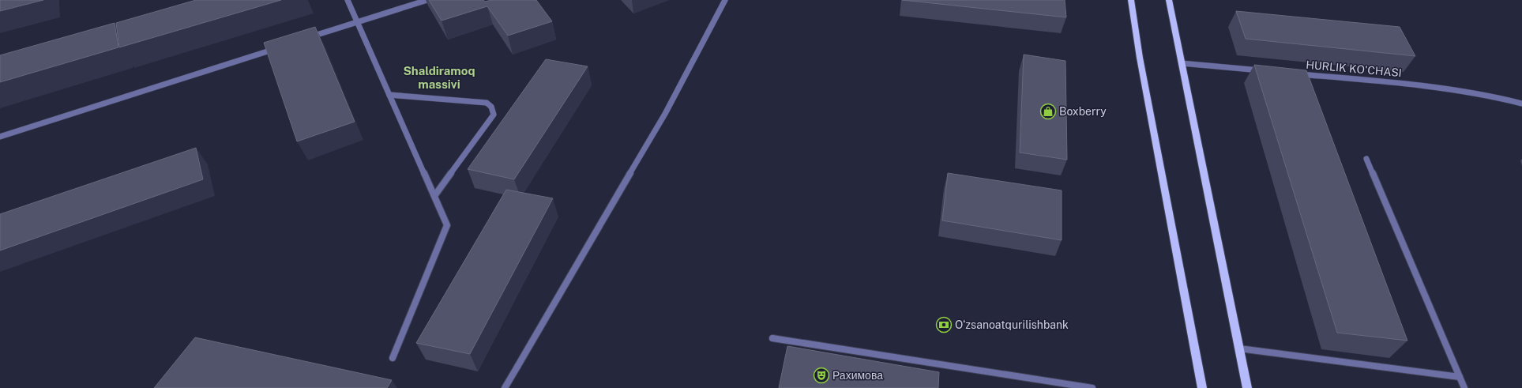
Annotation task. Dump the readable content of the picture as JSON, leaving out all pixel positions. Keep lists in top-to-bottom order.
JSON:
{
  "streets": {
    "street": ["HURLIK KO'CHASI"]
  },
  "districts": ["Shaldiramoq massivi"],
  "places": {
    "shop": ["Boxberry"],
    "bank": ["Oʻzsanoatqurilishbank"],
    "theatre": ["Рахимова"]
  }
}
